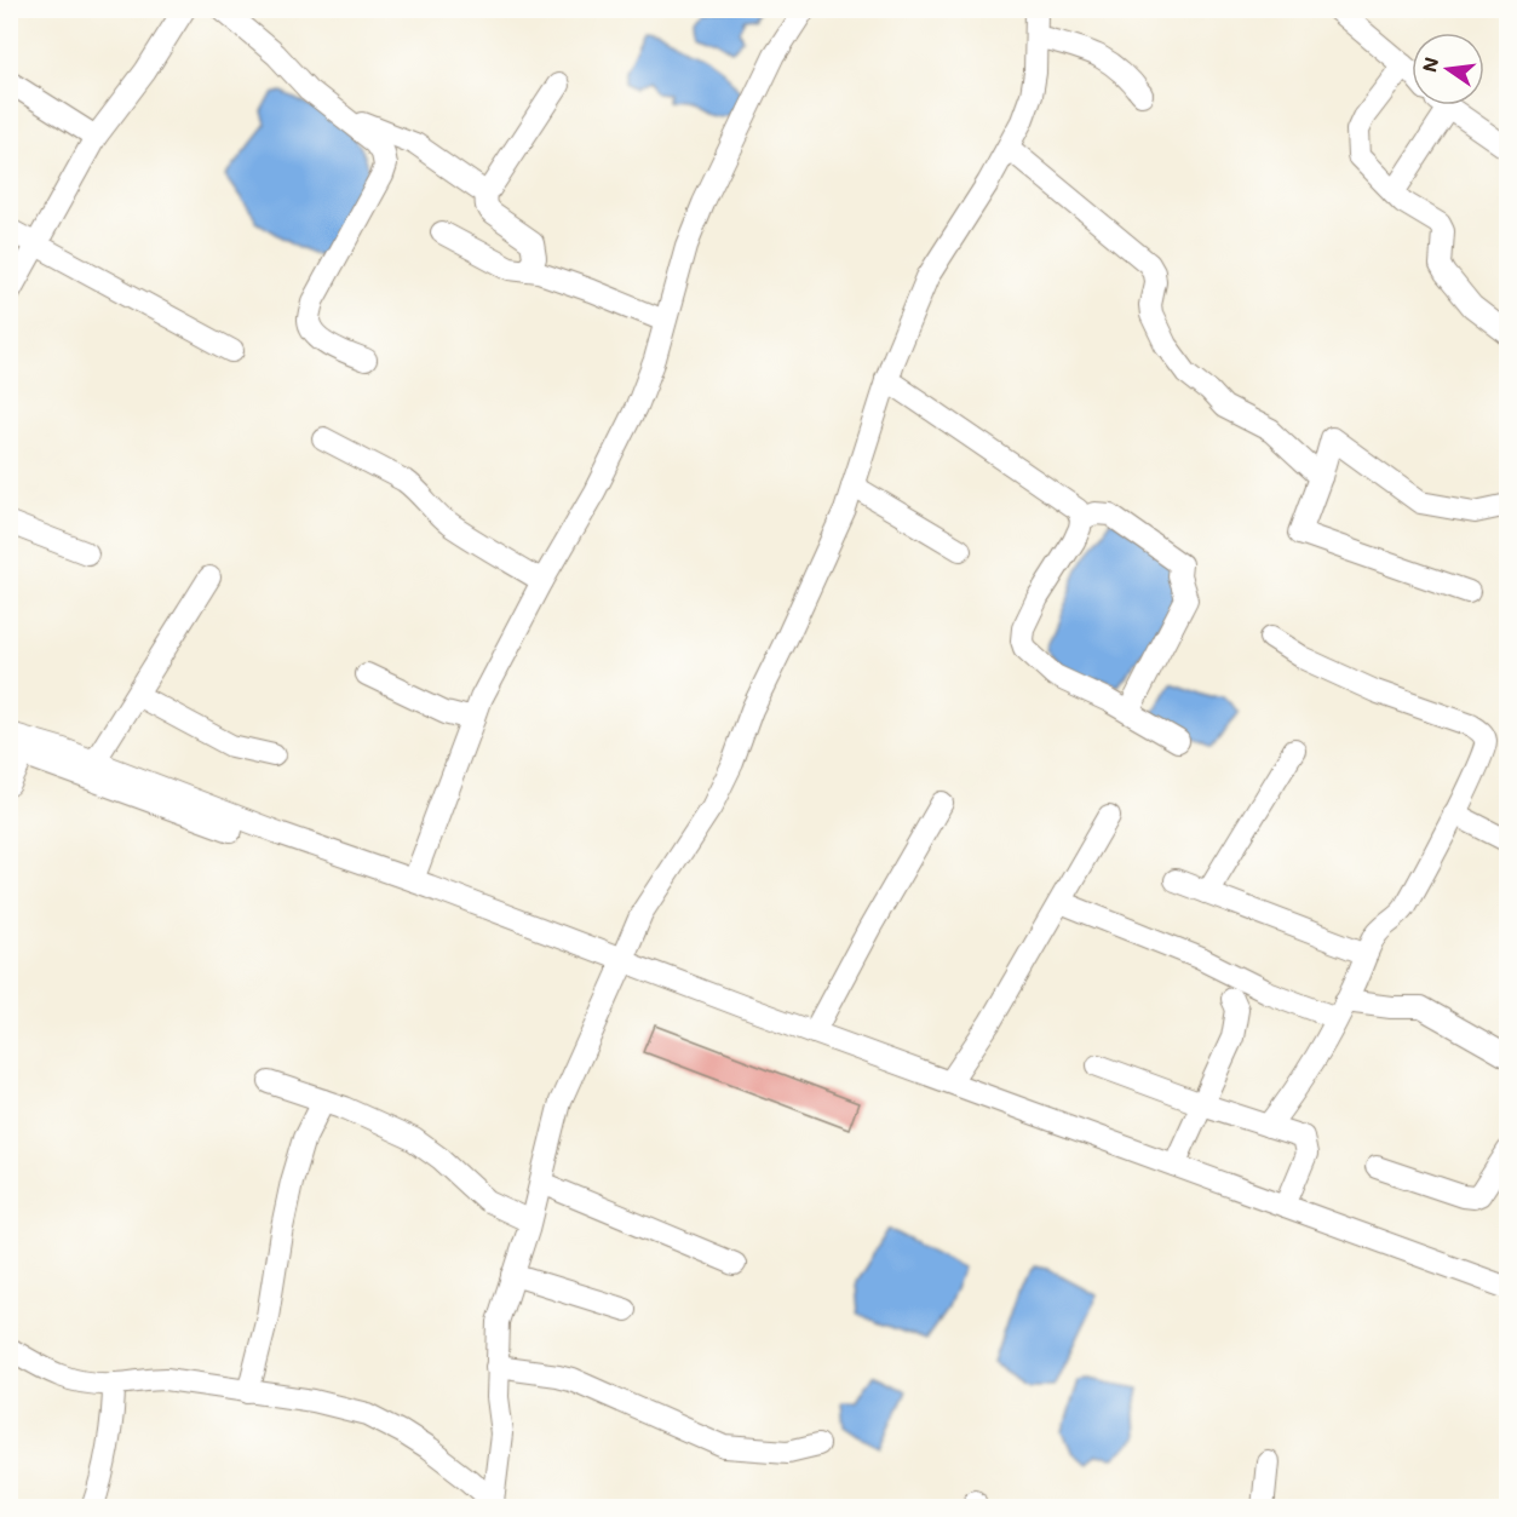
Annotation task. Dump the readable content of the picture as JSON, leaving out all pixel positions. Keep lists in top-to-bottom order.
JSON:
{
  "north": "left"
}
